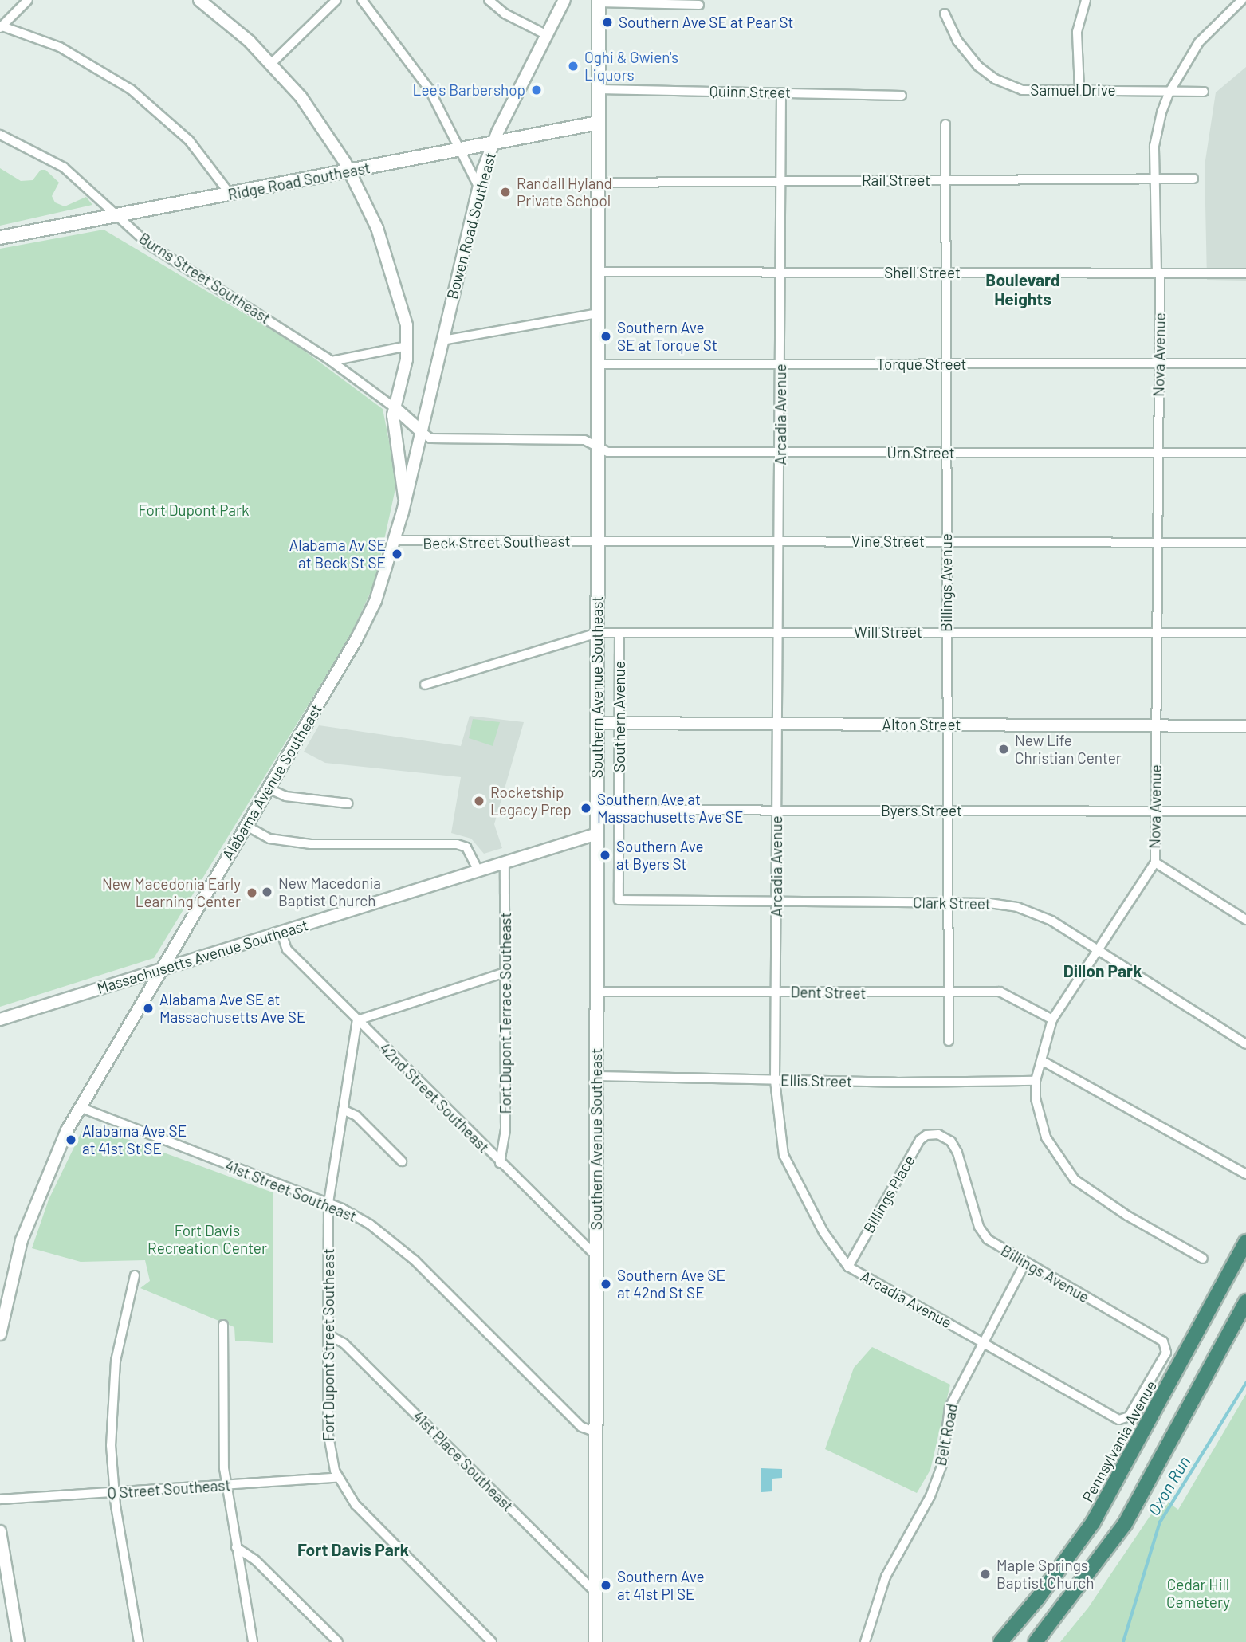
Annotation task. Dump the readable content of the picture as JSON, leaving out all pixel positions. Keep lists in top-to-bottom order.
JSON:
{
  "streets": {
    "highway": ["Pennsylvania Avenue"],
    "main road": ["Ridge Road Southeast", "Southern Avenue Southeast"],
    "street": [
      "Samuel Drive",
      "Quinn Street",
      "Rail Street",
      "Bowen Road Southeast",
      "Shell Street",
      "Burns Street Southeast",
      "Nova Avenue",
      "Torque Street",
      "Arcadia Avenue",
      "Urn Street",
      "Vine Street",
      "Beck Street Southeast",
      "Billings Avenue",
      "Will Street",
      "Southern Avenue",
      "Alton Street",
      "Alabama Avenue Southeast",
      "Byers Street",
      "Clark Street",
      "Massachusetts Avenue Southeast",
      "Dent Street",
      "Fort Dupont Terrace Southeast",
      "Ellis Street",
      "42nd Street Southeast",
      "41st Street Southeast",
      "Billings Place",
      "Fort Dupont Street Southeast",
      "Belt Road",
      "41st Place Southeast",
      "Q Street Southeast"
    ]
  },
  "crossings": [
    ["Samuel Drive", "Nova Avenue"],
    ["Quinn Street", "Arcadia Avenue"],
    ["Quinn Street", "Southern Avenue Southeast"],
    ["Rail Street", "Nova Avenue"],
    ["Rail Street", "Arcadia Avenue"],
    ["Rail Street", "Billings Avenue"],
    ["Rail Street", "Southern Avenue Southeast"],
    ["Ridge Road Southeast", "Bowen Road Southeast"],
    ["Ridge Road Southeast", "Burns Street Southeast"],
    ["Ridge Road Southeast", "Southern Avenue Southeast"],
    ["Bowen Road Southeast", "Burns Street Southeast"],
    ["Bowen Road Southeast", "Urn Street"],
    ["Bowen Road Southeast", "Alabama Avenue Southeast"],
    ["Shell Street", "Nova Avenue"],
    ["Shell Street", "Arcadia Avenue"],
    ["Shell Street", "Billings Avenue"],
    ["Shell Street", "Southern Avenue Southeast"],
    ["Burns Street Southeast", "Urn Street"],
    ["Burns Street Southeast", "Alabama Avenue Southeast"],
    ["Nova Avenue", "Torque Street"],
    ["Nova Avenue", "Urn Street"],
    ["Nova Avenue", "Vine Street"],
    ["Nova Avenue", "Will Street"],
    ["Nova Avenue", "Alton Street"],
    ["Nova Avenue", "Byers Street"],
    ["Nova Avenue", "Clark Street"],
    ["Nova Avenue", "Dent Street"],
    ["Nova Avenue", "Ellis Street"],
    ["Torque Street", "Arcadia Avenue"],
    ["Torque Street", "Billings Avenue"],
    ["Torque Street", "Southern Avenue Southeast"],
    ["Arcadia Avenue", "Urn Street"],
    ["Arcadia Avenue", "Vine Street"],
    ["Arcadia Avenue", "Billings Avenue"],
    ["Arcadia Avenue", "Will Street"],
    ["Arcadia Avenue", "Alton Street"],
    ["Arcadia Avenue", "Byers Street"],
    ["Arcadia Avenue", "Clark Street"],
    ["Arcadia Avenue", "Dent Street"],
    ["Arcadia Avenue", "Ellis Street"],
    ["Arcadia Avenue", "Billings Place"],
    ["Arcadia Avenue", "Belt Road"],
    ["Urn Street", "Billings Avenue"],
    ["Urn Street", "Southern Avenue Southeast"],
    ["Urn Street", "Alabama Avenue Southeast"],
    ["Vine Street", "Beck Street Southeast"],
    ["Vine Street", "Billings Avenue"],
    ["Vine Street", "Southern Avenue Southeast"],
    ["Beck Street Southeast", "Southern Avenue Southeast"],
    ["Beck Street Southeast", "Alabama Avenue Southeast"],
    ["Billings Avenue", "Will Street"],
    ["Billings Avenue", "Alton Street"],
    ["Billings Avenue", "Byers Street"],
    ["Billings Avenue", "Clark Street"],
    ["Billings Avenue", "Dent Street"],
    ["Billings Avenue", "Billings Place"],
    ["Billings Avenue", "Belt Road"],
    ["Will Street", "Southern Avenue Southeast"],
    ["Will Street", "Southern Avenue"],
    ["Southern Avenue Southeast", "Alton Street"],
    ["Southern Avenue Southeast", "Byers Street"],
    ["Southern Avenue Southeast", "Massachusetts Avenue Southeast"],
    ["Southern Avenue Southeast", "Dent Street"],
    ["Southern Avenue Southeast", "Ellis Street"],
    ["Southern Avenue Southeast", "42nd Street Southeast"],
    ["Southern Avenue Southeast", "41st Street Southeast"],
    ["Southern Avenue Southeast", "41st Place Southeast"],
    ["Southern Avenue", "Alton Street"],
    ["Southern Avenue", "Byers Street"],
    ["Southern Avenue", "Clark Street"],
    ["Alabama Avenue Southeast", "Massachusetts Avenue Southeast"],
    ["Alabama Avenue Southeast", "41st Street Southeast"],
    ["Massachusetts Avenue Southeast", "Fort Dupont Terrace Southeast"],
    ["Massachusetts Avenue Southeast", "42nd Street Southeast"],
    ["Fort Dupont Terrace Southeast", "42nd Street Southeast"],
    ["42nd Street Southeast", "Fort Dupont Street Southeast"],
    ["41st Street Southeast", "Fort Dupont Street Southeast"],
    ["Fort Dupont Street Southeast", "41st Place Southeast"],
    ["Fort Dupont Street Southeast", "Q Street Southeast"]
  ],
  "districts": ["Boulevard Heights", "Dillon Park", "Fort Davis Park"],
  "water": ["Oxon Run"],
  "parks": ["Fort Dupont Park", "Fort Davis Recreation Center", "Cedar Hill Cemetery"],
  "places": [
    "Southern Ave SE at Pear St",
    "Oghi & Gwien's Liquors",
    "Lee's Barbershop",
    "Randall Hyland Private School",
    "Southern Ave SE at Torque St",
    "Alabama Av SE at Beck St SE",
    "New Life Christian Center",
    "Rocketship Legacy Prep",
    "Southern Ave at Massachusetts Ave SE",
    "Southern Ave at Byers St",
    "New Macedonia Baptist Church",
    "New Macedonia Early Learning Center",
    "Alabama Ave SE at Massachusetts Ave SE",
    "Alabama Ave SE at 41st St SE",
    "Southern Ave SE at 42nd St SE",
    "Maple Springs Baptist Church",
    "Southern Ave at 41st Pl SE"
  ]
}
